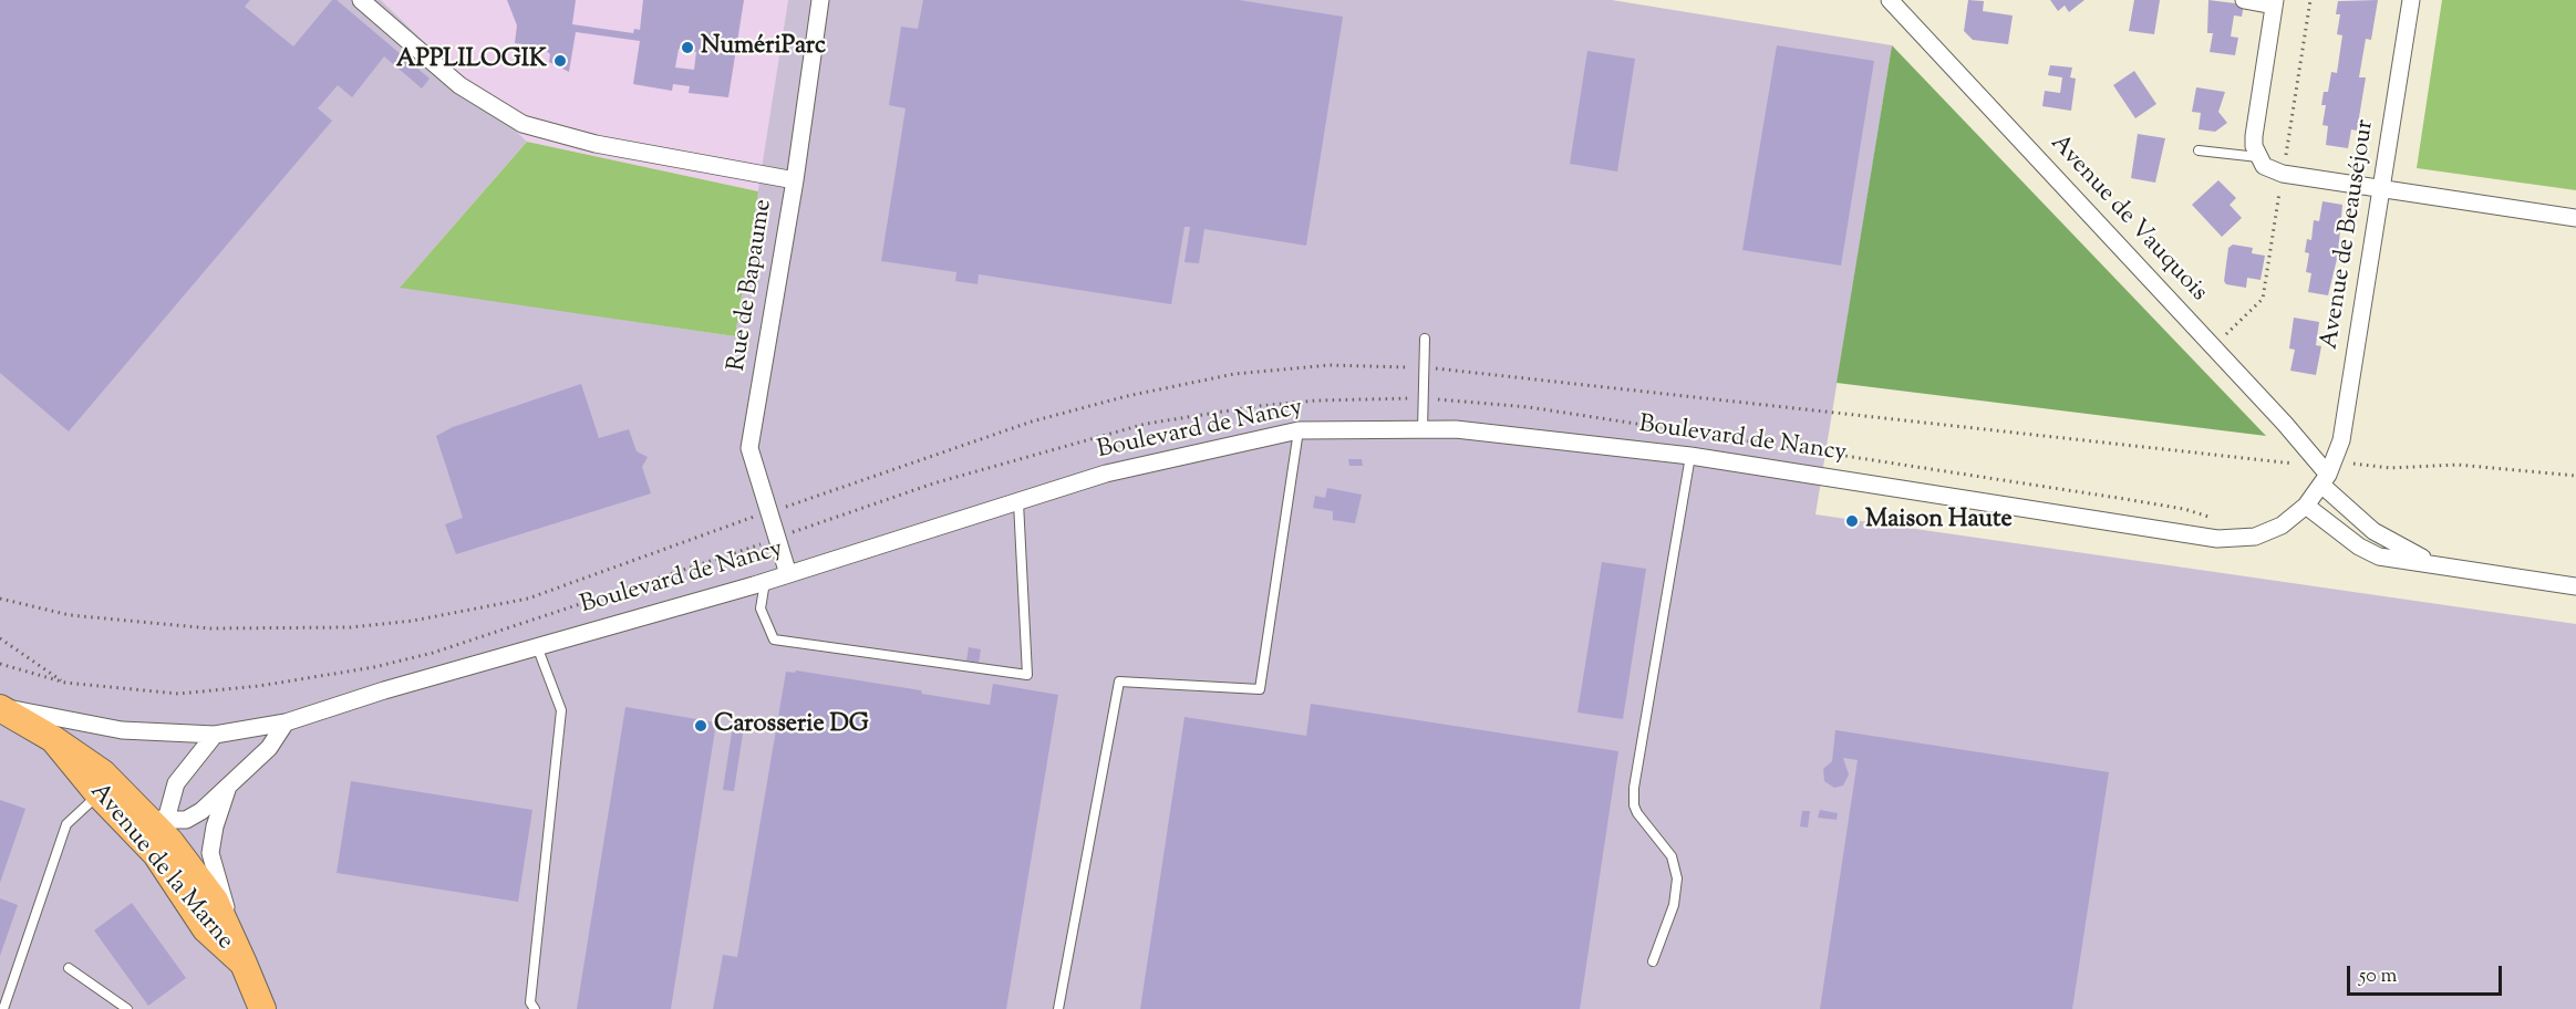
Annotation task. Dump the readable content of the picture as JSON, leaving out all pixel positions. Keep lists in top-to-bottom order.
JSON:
{
  "streets": {
    "main road": ["Avenue de la Marne"],
    "street": [
      "Avenue de Vauquois",
      "Avenue de Beauséjour",
      "Rue de Bapaume",
      "Boulevard de Nancy"
    ]
  },
  "crossings": [
    ["Avenue de Vauquois", "Avenue de Beauséjour"],
    ["Avenue de Vauquois", "Boulevard de Nancy"],
    ["Avenue de Beauséjour", "Boulevard de Nancy"],
    ["Rue de Bapaume", "Boulevard de Nancy"],
    ["Boulevard de Nancy", "Avenue de la Marne"]
  ],
  "places": [
    "NumériParc",
    "APPLILOGIK",
    "Maison Haute",
    "Carosserie DG"
  ],
  "scale_bar": "50 m"
}
